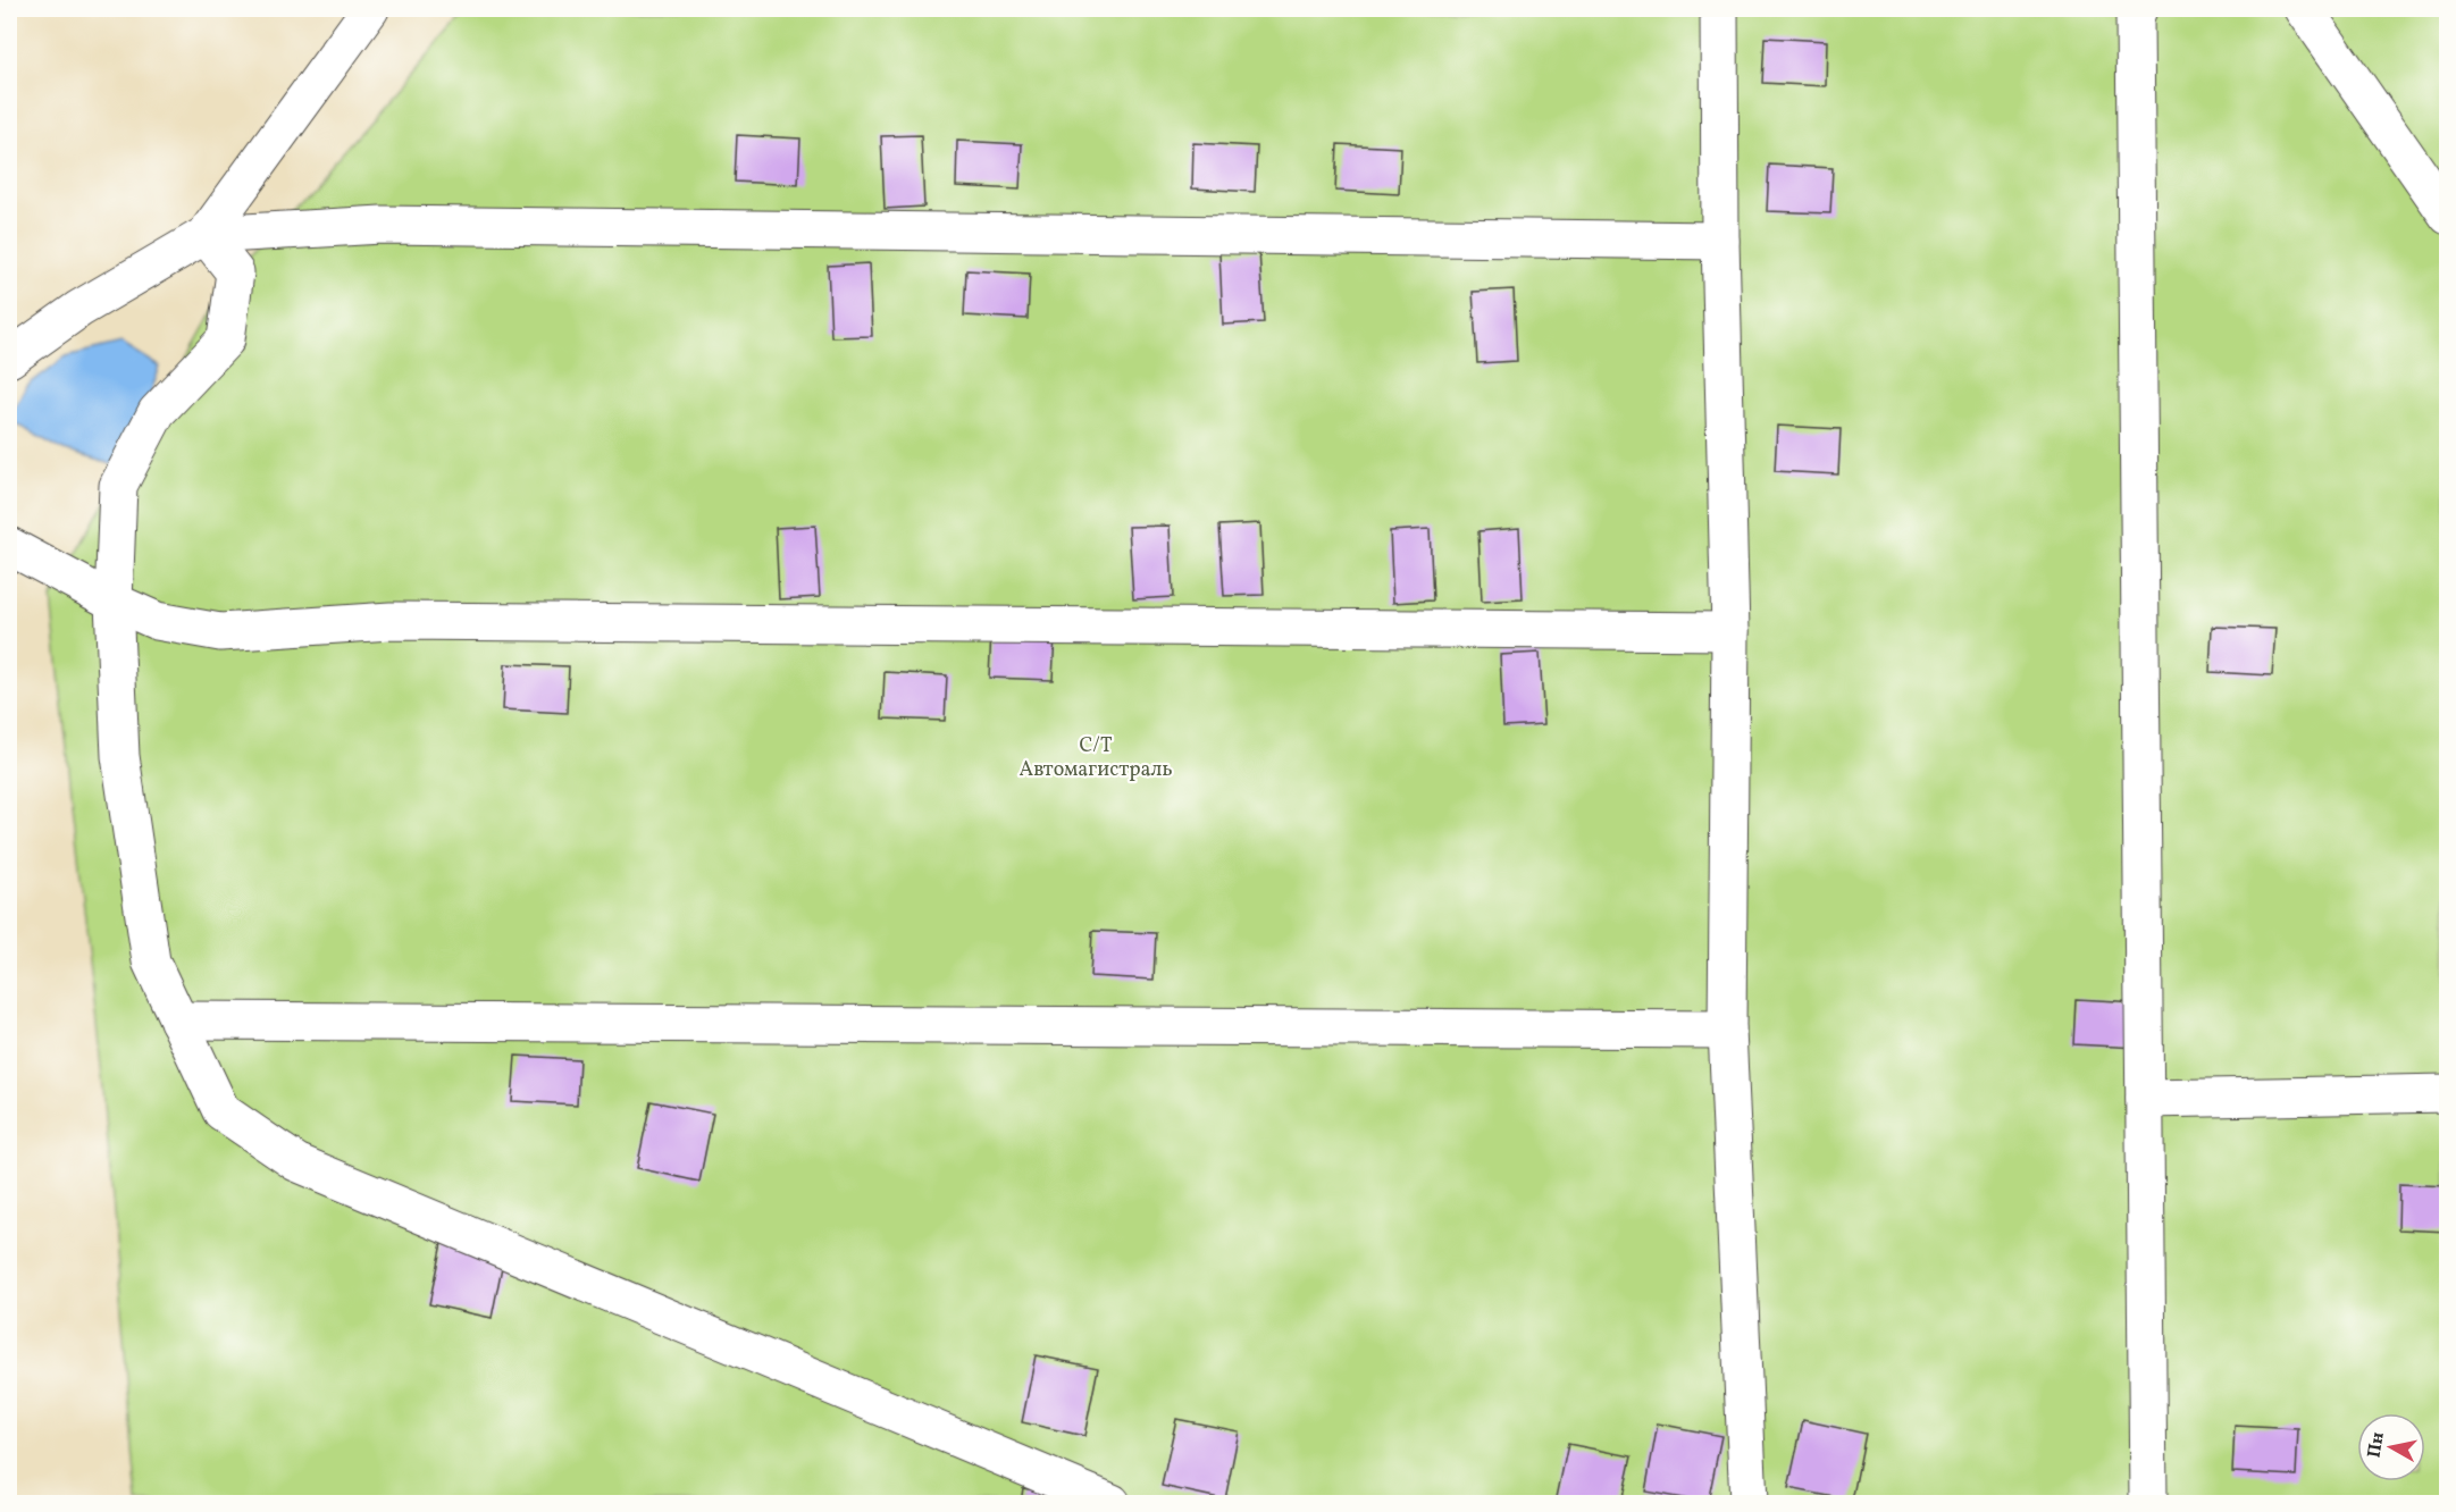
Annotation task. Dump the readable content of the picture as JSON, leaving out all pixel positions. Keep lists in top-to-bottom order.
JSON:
{
  "parks": ["С/Т Автомагистраль"],
  "north": "left"
}
